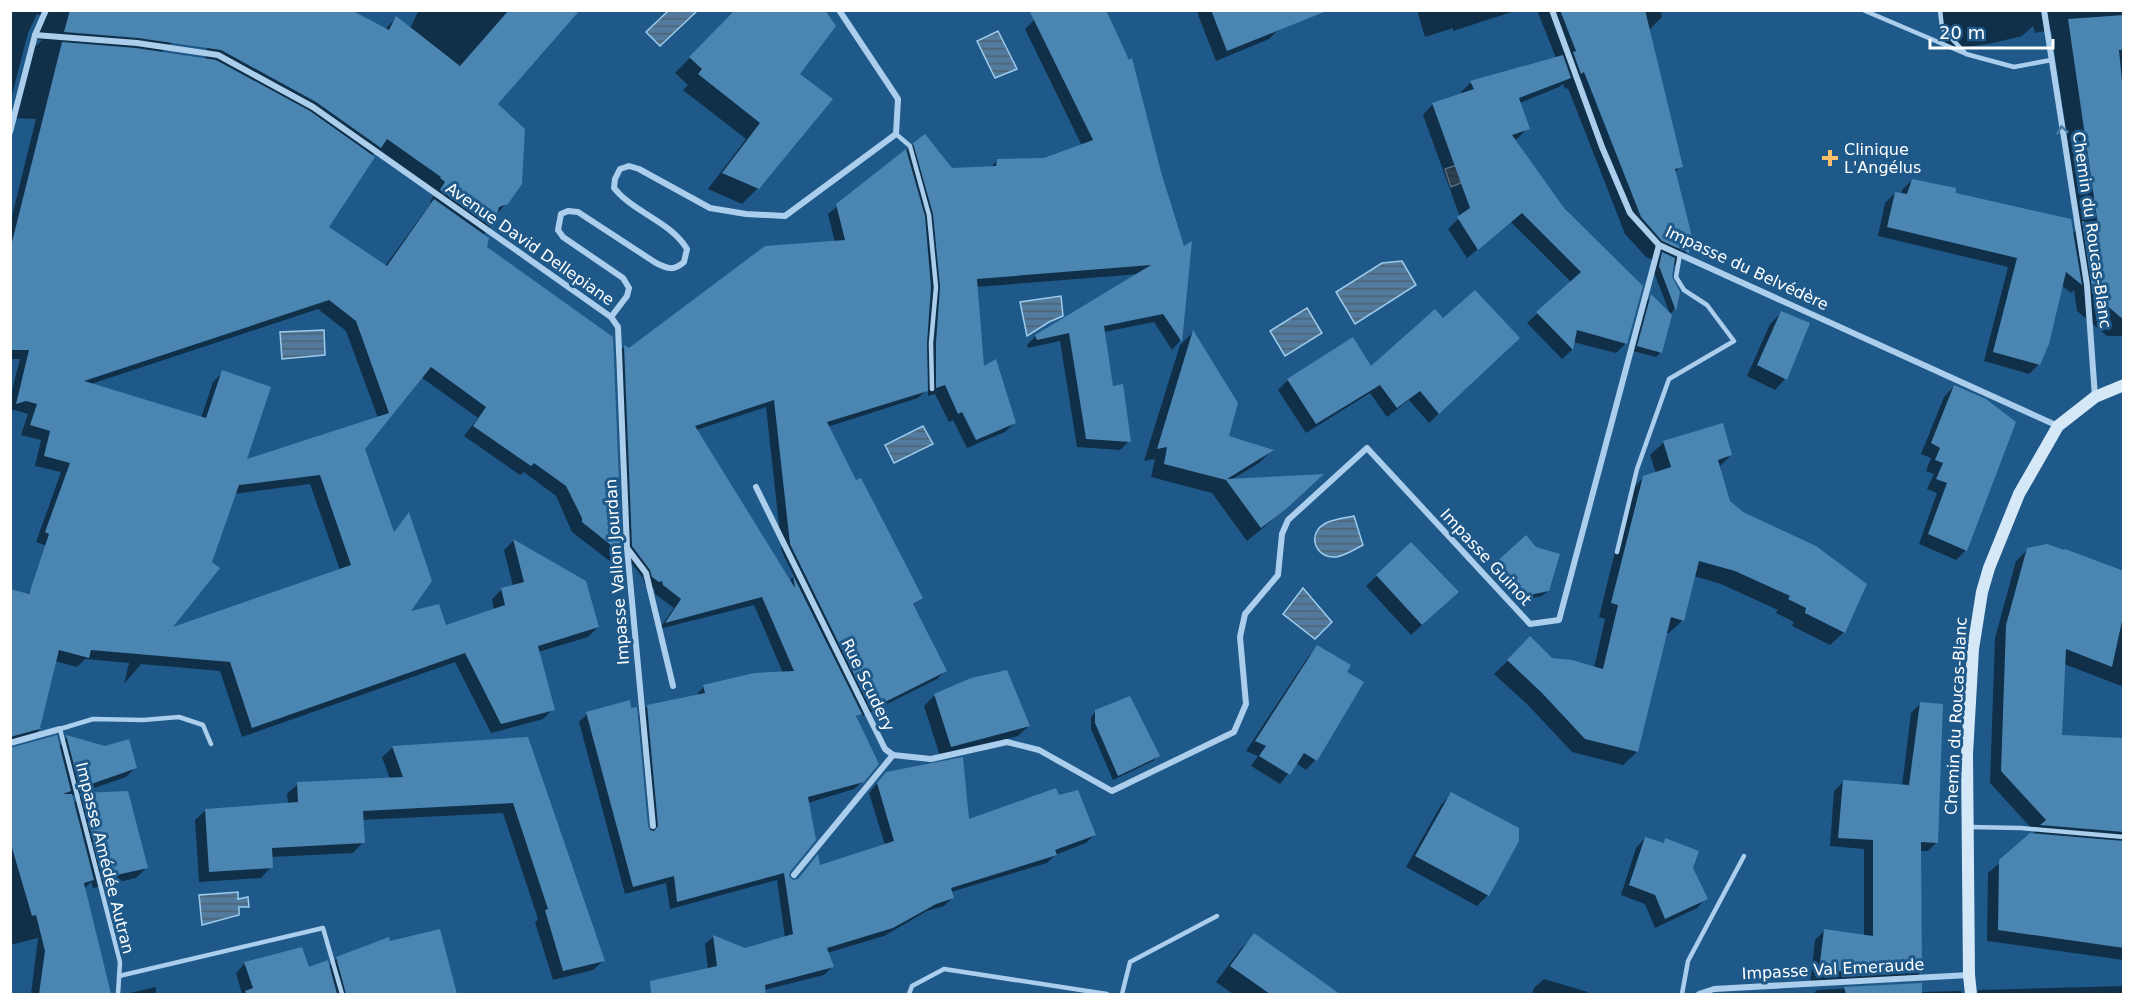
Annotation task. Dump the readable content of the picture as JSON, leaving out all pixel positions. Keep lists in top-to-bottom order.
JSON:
{
  "streets": {
    "street": [
      "Chemin du Roucas-Blanc",
      "Avenue David Dellepiane",
      "Impasse du Belvédère",
      "Impasse Guinot",
      "Impasse Vallon Jourdan",
      "Rue Scudery",
      "Impasse Val Emeraude"
    ],
    "lane": ["Impasse Amédée Autran"]
  },
  "crossings": [
    ["Chemin du Roucas-Blanc", "Impasse du Belvédère"],
    ["Chemin du Roucas-Blanc", "Impasse Val Emeraude"],
    ["Avenue David Dellepiane", "Impasse Vallon Jourdan"],
    ["Impasse du Belvédère", "Impasse Guinot"],
    ["Impasse Guinot", "Rue Scudery"]
  ],
  "places": {
    "health": ["Clinique L'Angélus"]
  },
  "scale_bar": "20 m"
}
